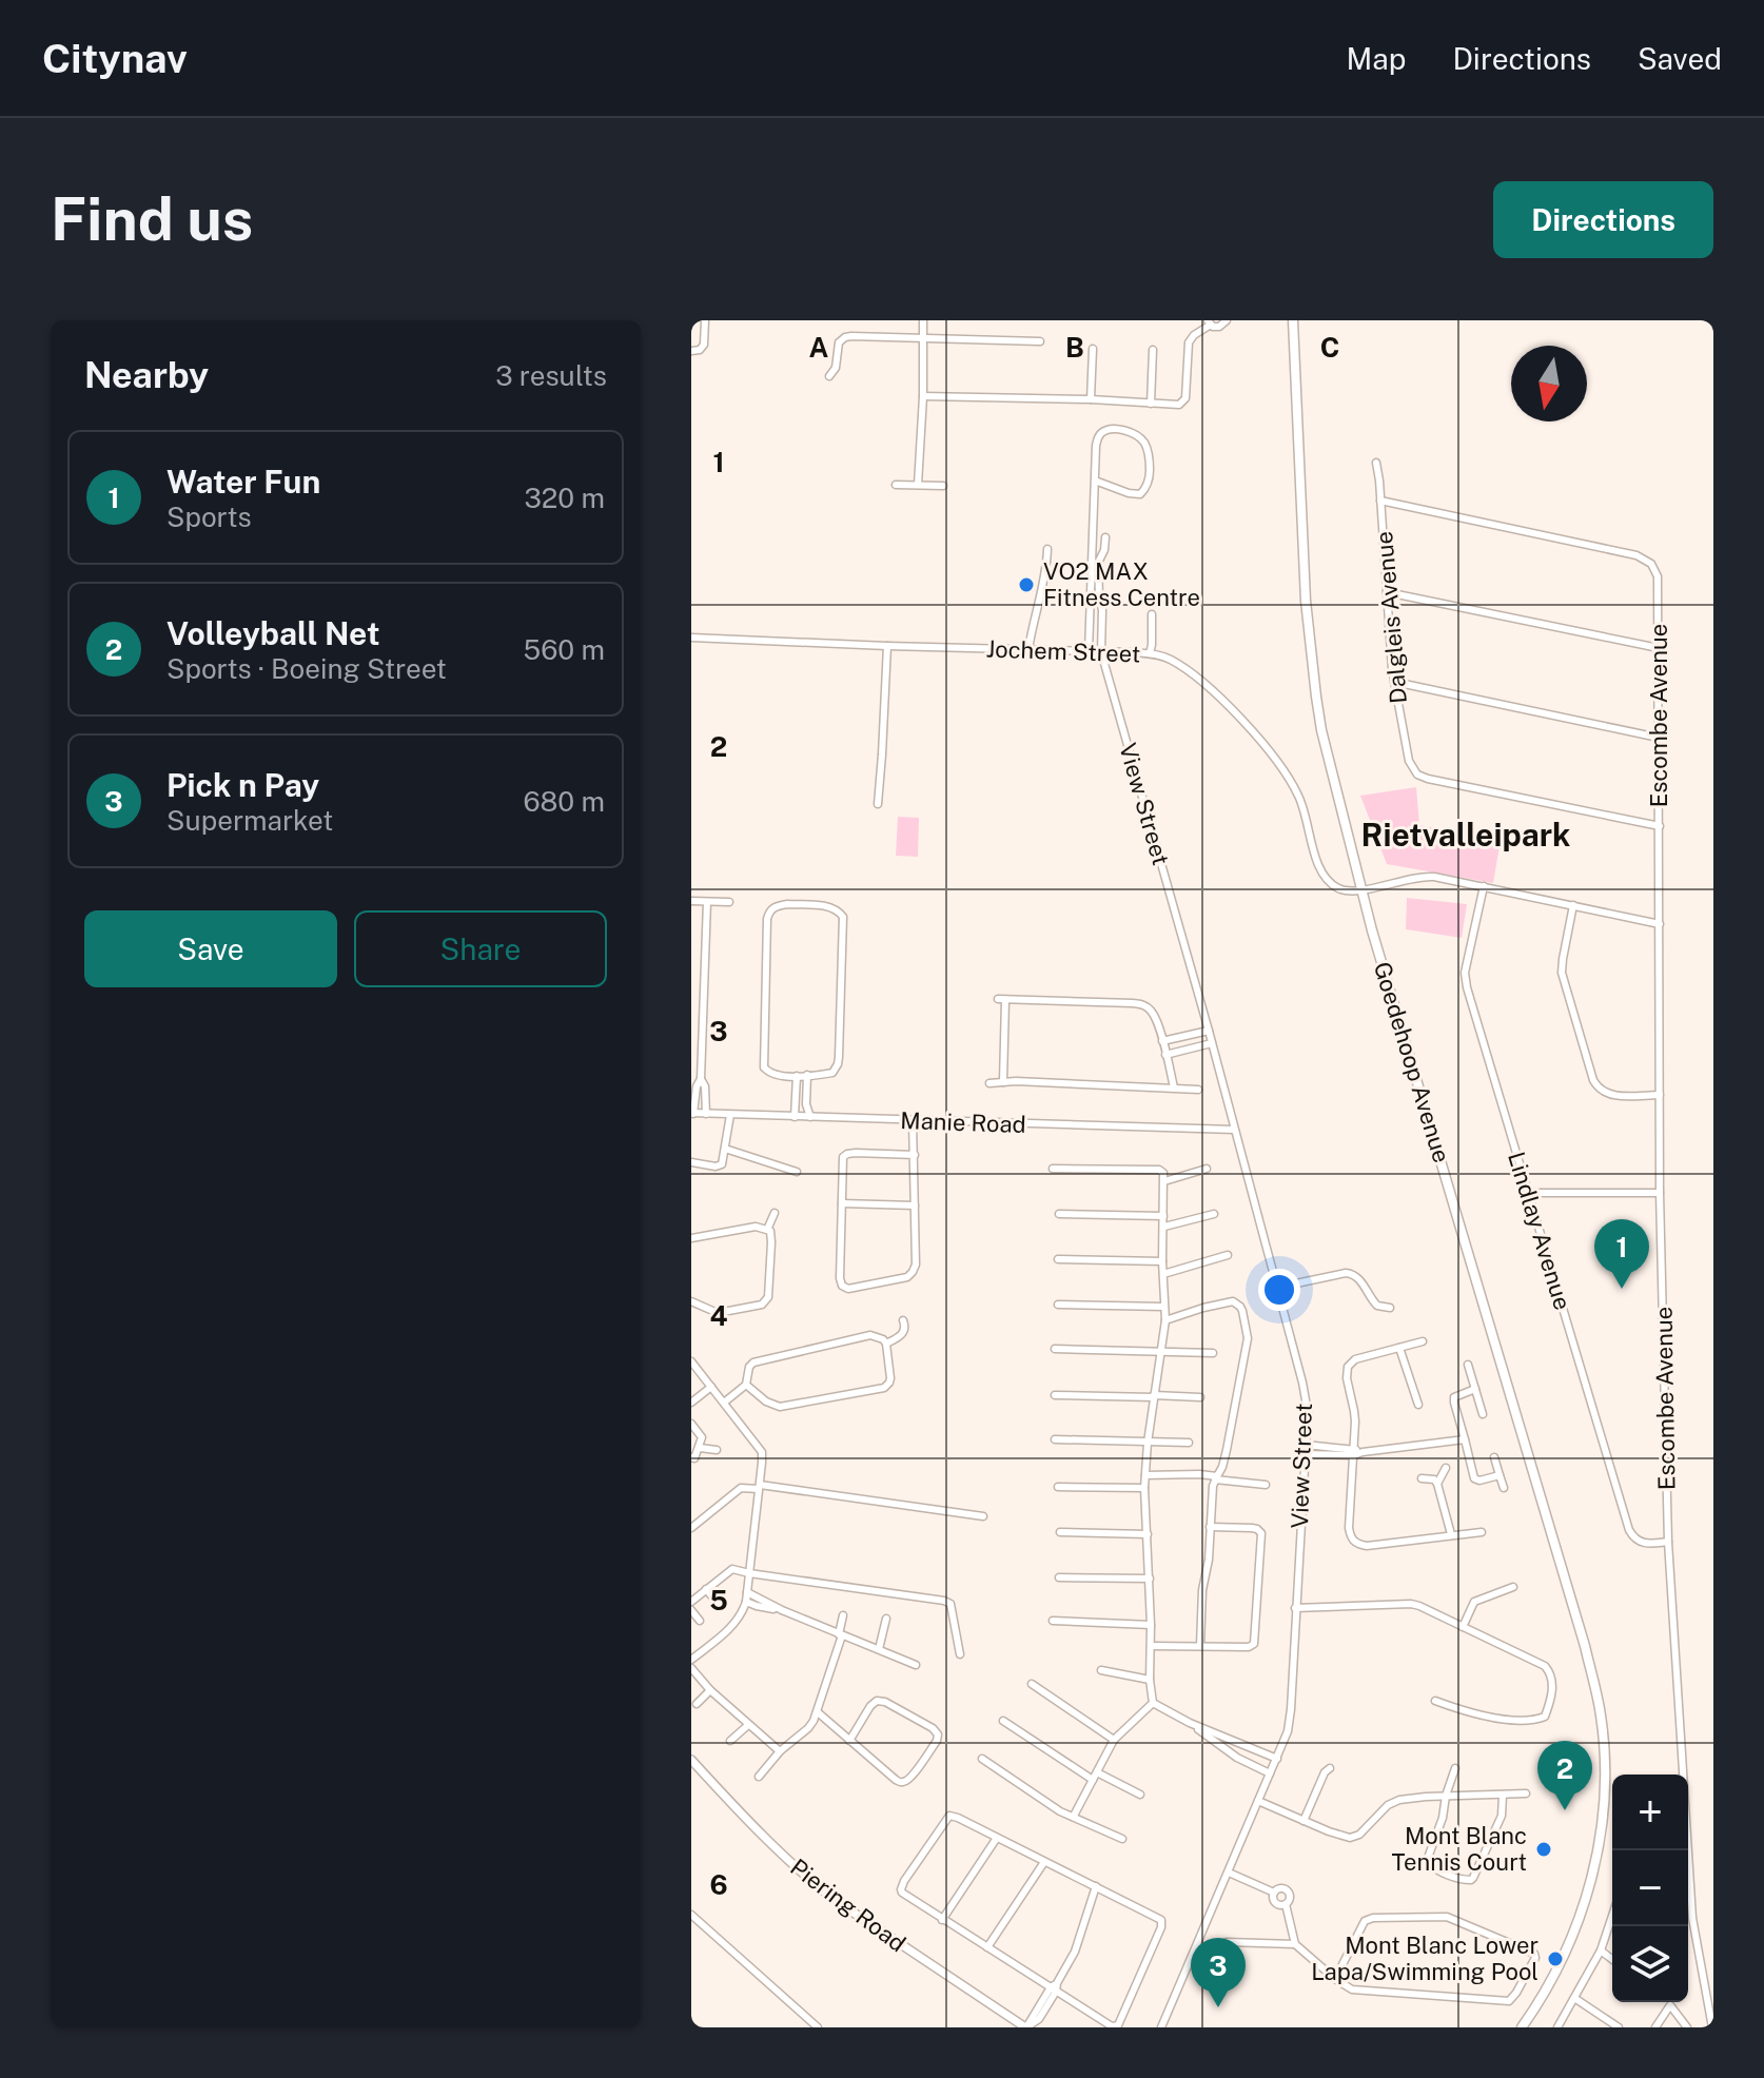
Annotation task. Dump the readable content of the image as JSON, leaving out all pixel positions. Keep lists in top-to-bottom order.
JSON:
{
  "streets": {
    "main road": ["Goedehoop Avenue"],
    "street": [
      "Dalgleis Avenue",
      "Jochem Street",
      "Escombe Avenue",
      "View Street",
      "Manie Road",
      "Lindlay Avenue",
      "Piering Road"
    ]
  },
  "crossings": [
    ["Dalgleis Avenue", "Escombe Avenue"],
    ["Jochem Street", "View Street"],
    ["Jochem Street", "Goedehoop Avenue"],
    ["Escombe Avenue", "Lindlay Avenue"],
    ["View Street", "Manie Road"]
  ],
  "districts": ["Rietvalleipark"],
  "places": ["VO2 MAX Fitness Centre", "Mont Blanc Tennis Court", "Mont Blanc Lower Lapa/Swimming Pool"],
  "north": "bottom",
  "page": {
    "header": "Citynav",
    "nav": ["Map", "Directions", "Saved"],
    "buttons": [
      "Directions",
      ["Save", "Share"]
    ],
    "title": "Find us",
    "heading": ["Nearby", "3 results"],
    "list": [
      {
        "mark": "1",
        "name": "Water Fun",
        "note": "Sports",
        "value": "320 m"
      },
      {
        "mark": "2",
        "name": "Volleyball Net",
        "note": "Sports · Boeing Street",
        "value": "560 m"
      },
      {
        "mark": "3",
        "name": "Pick n Pay",
        "note": "Supermarket",
        "value": "680 m"
      }
    ],
    "pins": ["1", "2", "3"],
    "map_buttons": ["+", "−"]
  },
  "grid": {
    "columns": ["A", "B", "C"],
    "rows": [
      "1",
      "2",
      "3",
      "4",
      "5",
      "6"
    ]
  }
}
